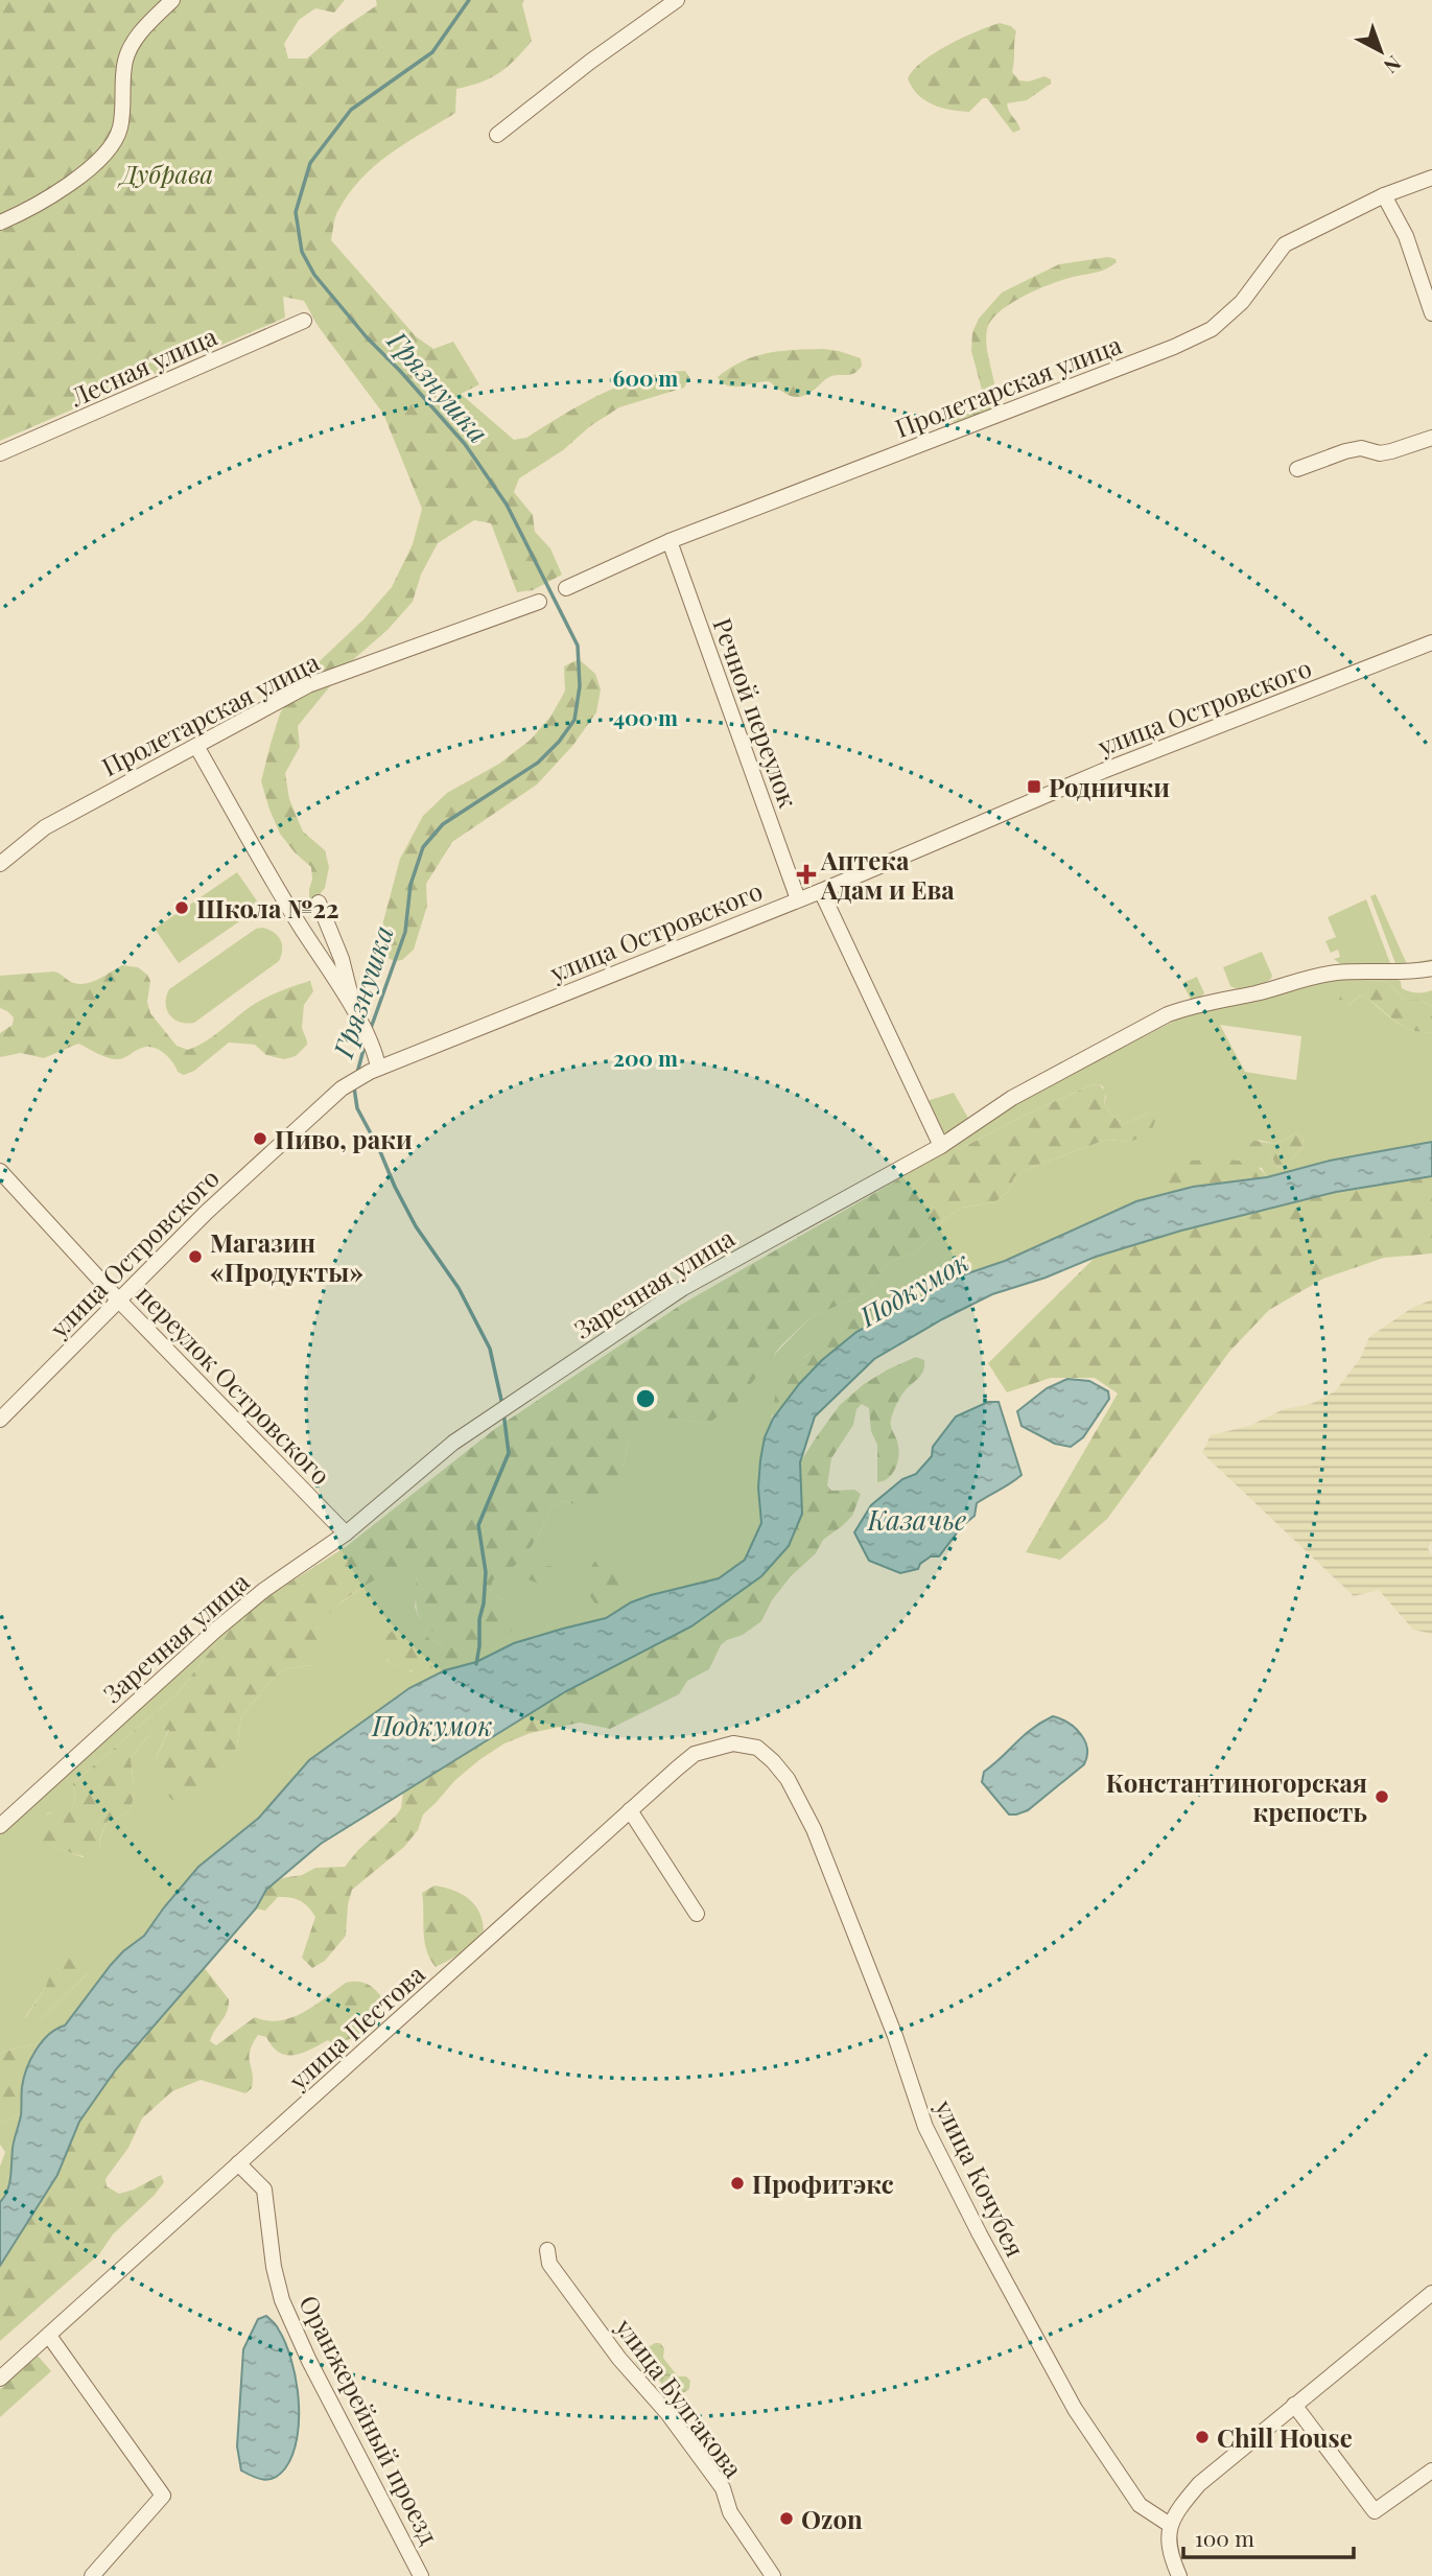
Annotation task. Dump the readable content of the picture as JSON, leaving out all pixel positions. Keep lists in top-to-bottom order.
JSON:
{
  "streets": {
    "street": [
      "Лесная улица",
      "Пролетарская улица",
      "улица Островского",
      "Речной переулок",
      "Заречная улица",
      "переулок Островского",
      "улица Пестова",
      "улица Кочубея",
      "улица Булгакова",
      "Оранжерейный проезд"
    ]
  },
  "crossings": [
    ["Пролетарская улица", "Речной переулок"],
    ["улица Островского", "Речной переулок"],
    ["улица Островского", "переулок Островского"],
    ["Заречная улица", "переулок Островского"],
    ["улица Пестова", "улица Кочубея"],
    ["улица Пестова", "Оранжерейный проезд"]
  ],
  "water": ["Грязнушка", "Подкумок", "Казачье"],
  "parks": ["Дубрава"],
  "places": {
    "transit": ["Роднички"],
    "health": ["Аптека Адам и Ева"],
    "other": [
      "Школа №22",
      "Пиво, раки",
      "Магазин «Продукты»",
      "Константиногорская крепость",
      "Профитэкс",
      "Chill House",
      "Ozon"
    ]
  },
  "scale_bar": "100 m",
  "north": "bottom right",
  "rings": ["600 m", "400 m", "200 m"]
}
